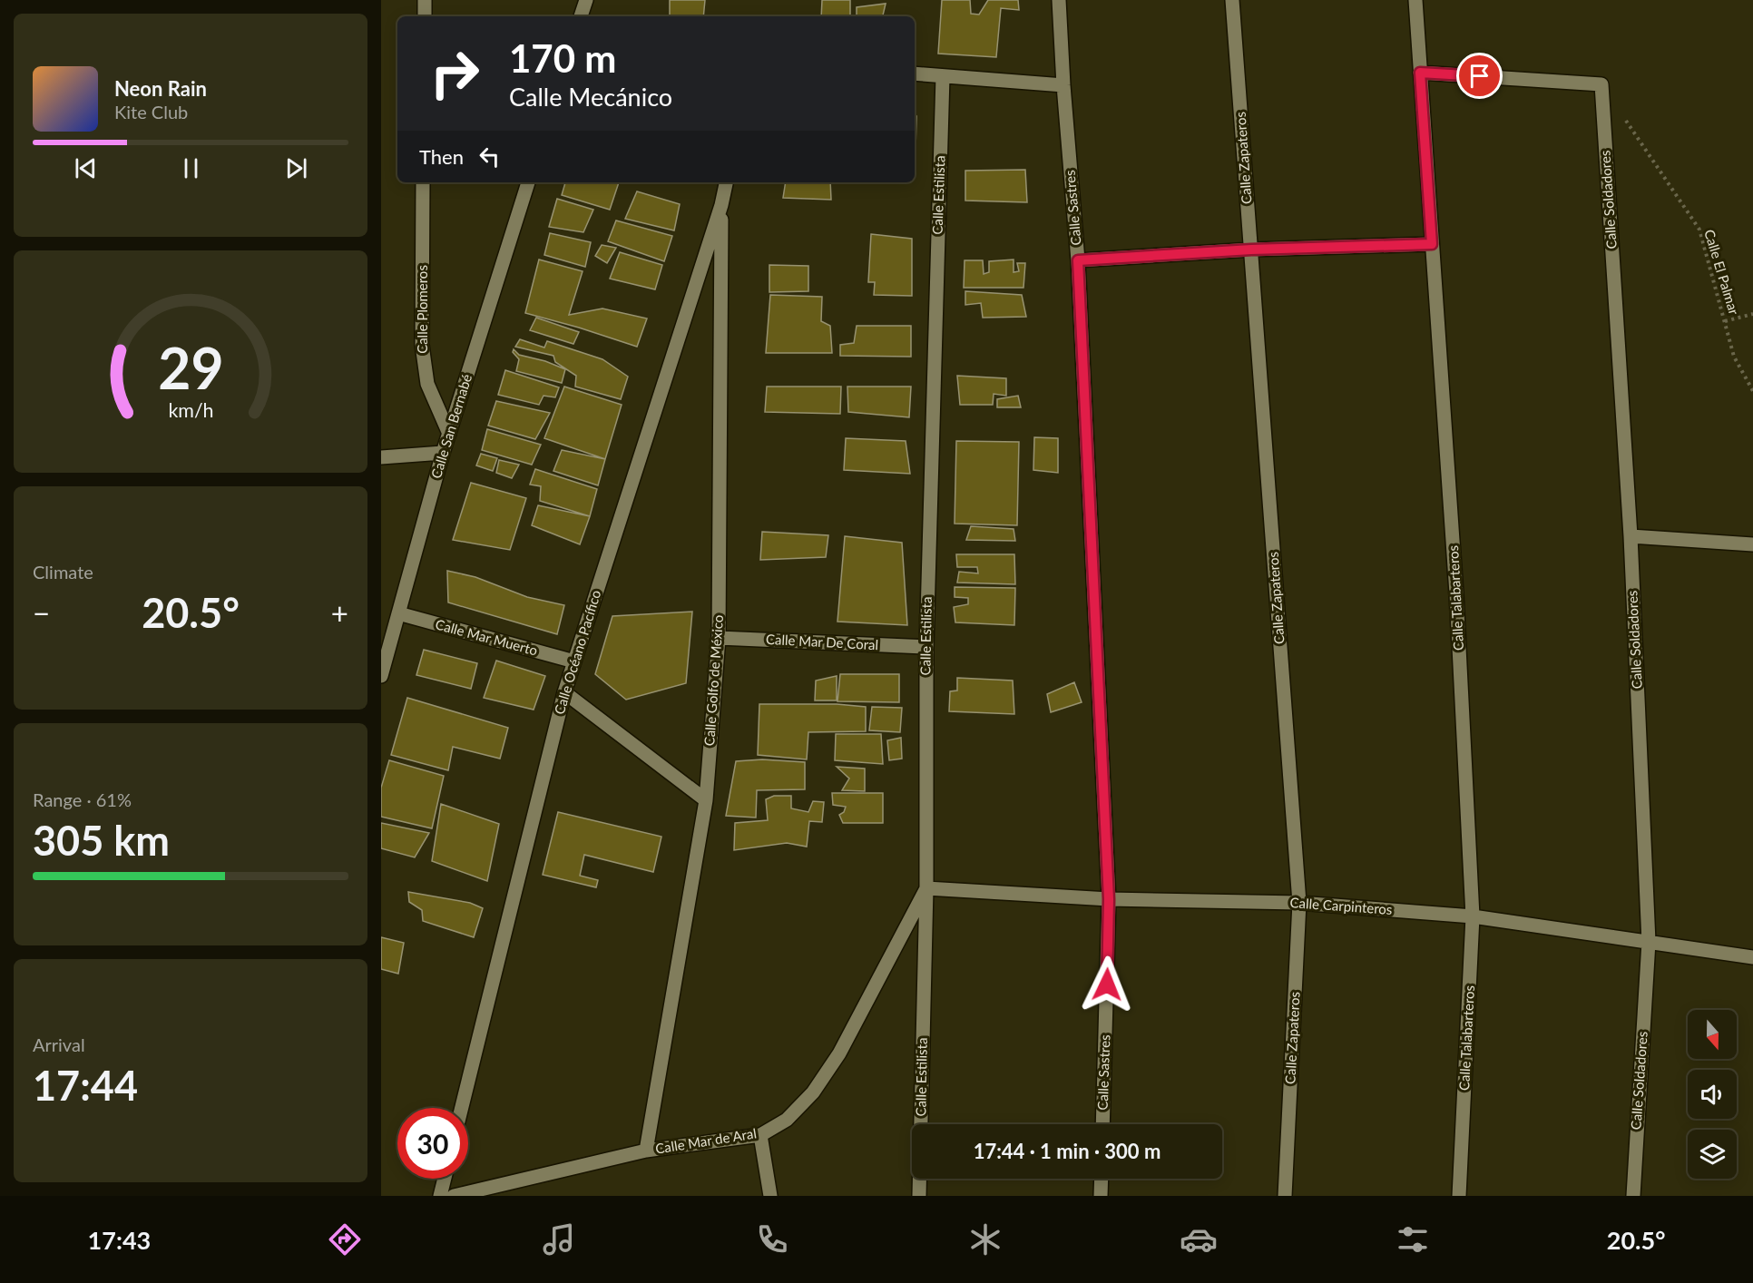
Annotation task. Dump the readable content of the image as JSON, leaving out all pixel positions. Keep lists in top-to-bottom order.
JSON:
{
  "streets": {
    "street": [
      "Calle Zapateros",
      "Calle Estilista",
      "Calle Soldadores",
      "Calle Sastres",
      "Calle Plomeros",
      "Calle San Bernabé",
      "Calle Talabarteros",
      "Calle Mar Muerto",
      "Calle Mar De Coral",
      "Calle Océano Pacífico",
      "Calle Golfo de México",
      "Calle Carpinteros",
      "Calle Mar de Aral"
    ],
    "path": ["Calle El Palmar"]
  },
  "crossings": [
    ["Calle Zapateros", "Calle Carpinteros"],
    ["Calle Estilista", "Calle Mar De Coral"],
    ["Calle Estilista", "Calle Carpinteros"],
    ["Calle Estilista", "Calle Mar de Aral"],
    ["Calle Soldadores", "Calle Talabarteros"],
    ["Calle Soldadores", "Calle Carpinteros"],
    ["Calle Sastres", "Calle Carpinteros"],
    ["Calle Plomeros", "Calle San Bernabé"],
    ["Calle San Bernabé", "Calle Mar Muerto"],
    ["Calle Talabarteros", "Calle Carpinteros"],
    ["Calle Mar Muerto", "Calle Océano Pacífico"],
    ["Calle Mar De Coral", "Calle Golfo de México"],
    ["Calle Océano Pacífico", "Calle Golfo de México"],
    ["Calle Golfo de México", "Calle Mar de Aral"],
    ["Calle Carpinteros", "Calle Mar de Aral"]
  ],
  "north": "bottom",
  "page": {
    "turn": ["170 m", "Calle Mecánico"],
    "song": ["Neon Rain", "Kite Club"],
    "then": "Then",
    "tile": [
      "Climate",
      ["Range · 61%", "305 km"],
      ["Arrival", "17:44"]
    ],
    "heat": ["−", "20.5°", "+"],
    "limit": "30",
    "trip": "17:44 · 1 min · 300 m",
    "tabs": ["17:43", "20.5°"],
    "gauge": ["29", "km/h"]
  }
}
